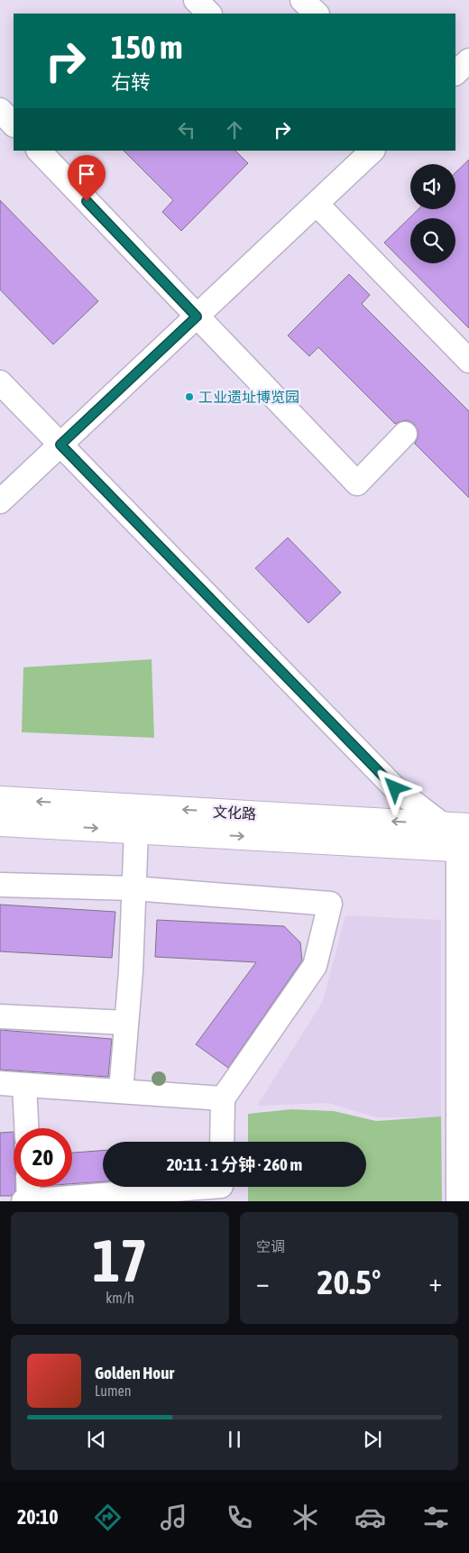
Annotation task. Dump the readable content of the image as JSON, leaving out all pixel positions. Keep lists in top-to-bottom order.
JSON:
{
  "streets": {
    "main road": ["文化路"]
  },
  "places": ["工业遗址博览园"],
  "page": {
    "turn": ["150 m", "右转"],
    "limit": "20",
    "trip": "20:11 · 1 分钟 · 260 m",
    "tile": [
      ["17", "km/h"],
      "空调"
    ],
    "heat": ["−", "20.5°", "+"],
    "song": ["Golden Hour", "Lumen"],
    "tabs": "20:10"
  }
}
